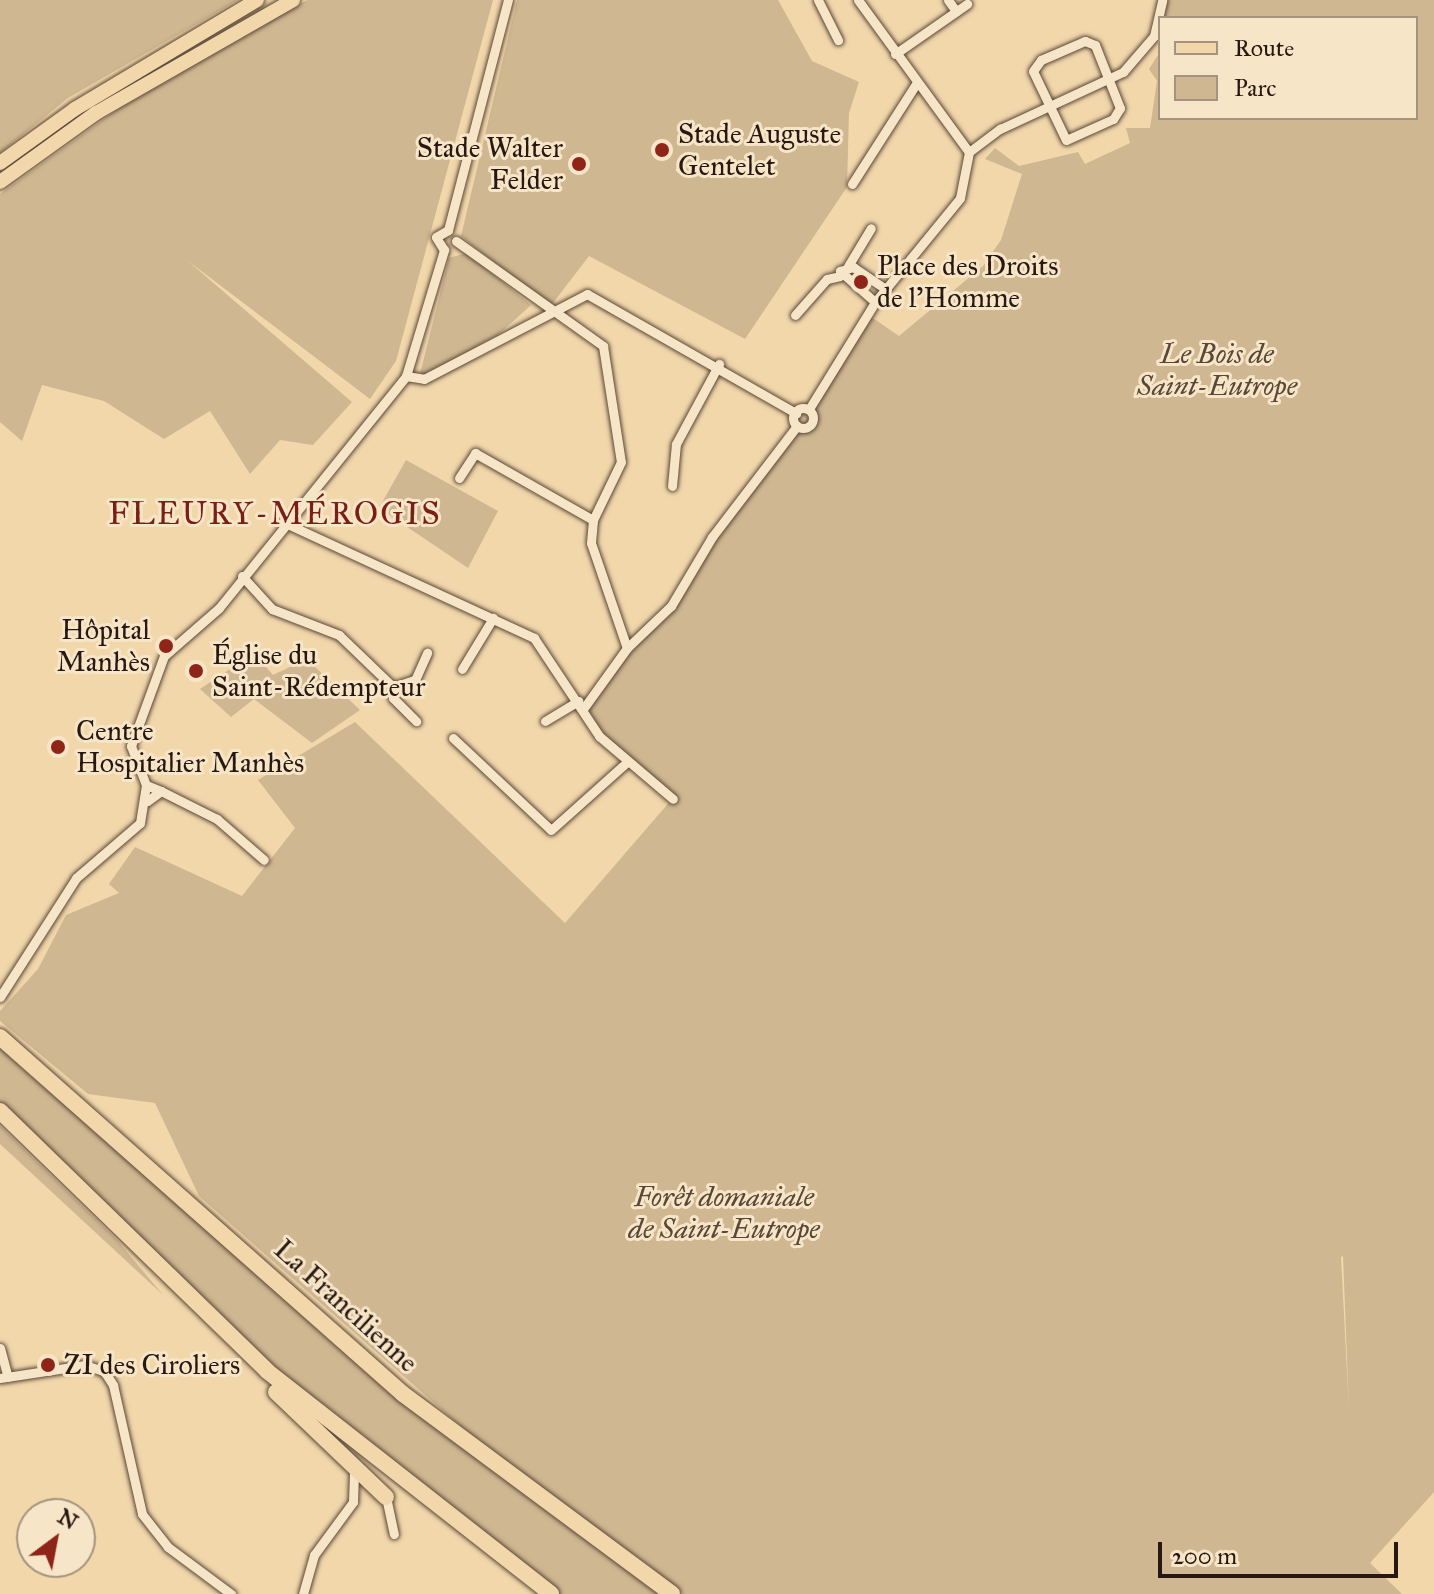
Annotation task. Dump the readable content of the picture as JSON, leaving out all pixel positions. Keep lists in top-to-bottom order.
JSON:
{
  "streets": {
    "highway": ["La Francilienne"]
  },
  "districts": ["FLEURY-MÉROGIS"],
  "parks": ["Le Bois de Saint-Eutrope", "Forêt domaniale de Saint-Eutrope"],
  "places": [
    "Stade Auguste Gentelet",
    "Stade Walter Felder",
    "Place des Droits de l'Homme",
    "Hôpital Manhès",
    "Église du Saint-Rédempteur",
    "Centre Hospitalier Manhès",
    "ZI des Ciroliers"
  ],
  "legend": ["Route", "Parc"],
  "scale_bar": "200 m",
  "north": "top right"
}
